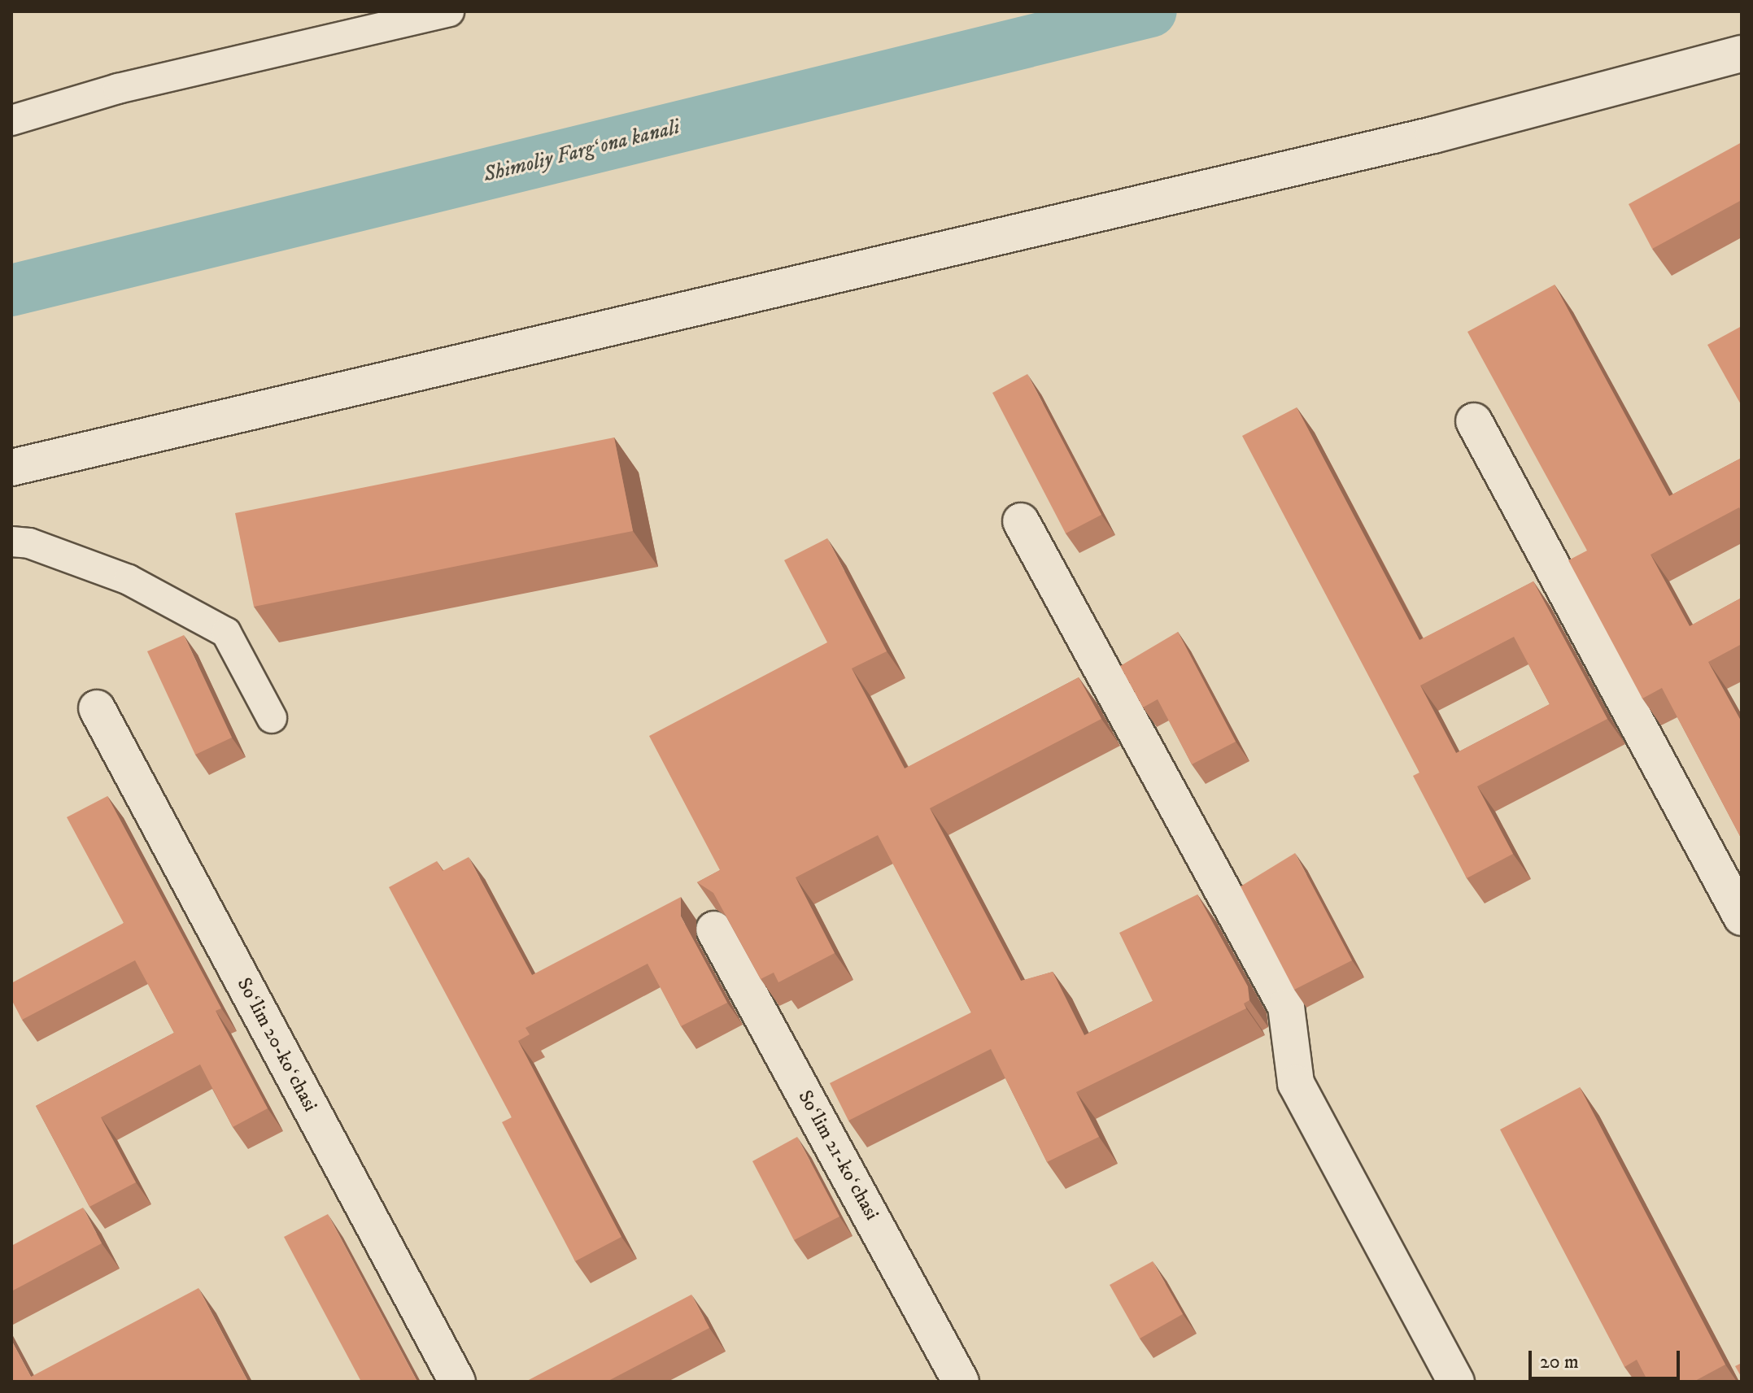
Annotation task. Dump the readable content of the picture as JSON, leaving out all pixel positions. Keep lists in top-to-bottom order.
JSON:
{
  "streets": {
    "street": ["Soʻlim 20-koʻchasi", "Soʻlim 21-koʻchasi"]
  },
  "water": ["Shimoliy Fargʻona kanali"],
  "scale_bar": "20 m"
}
